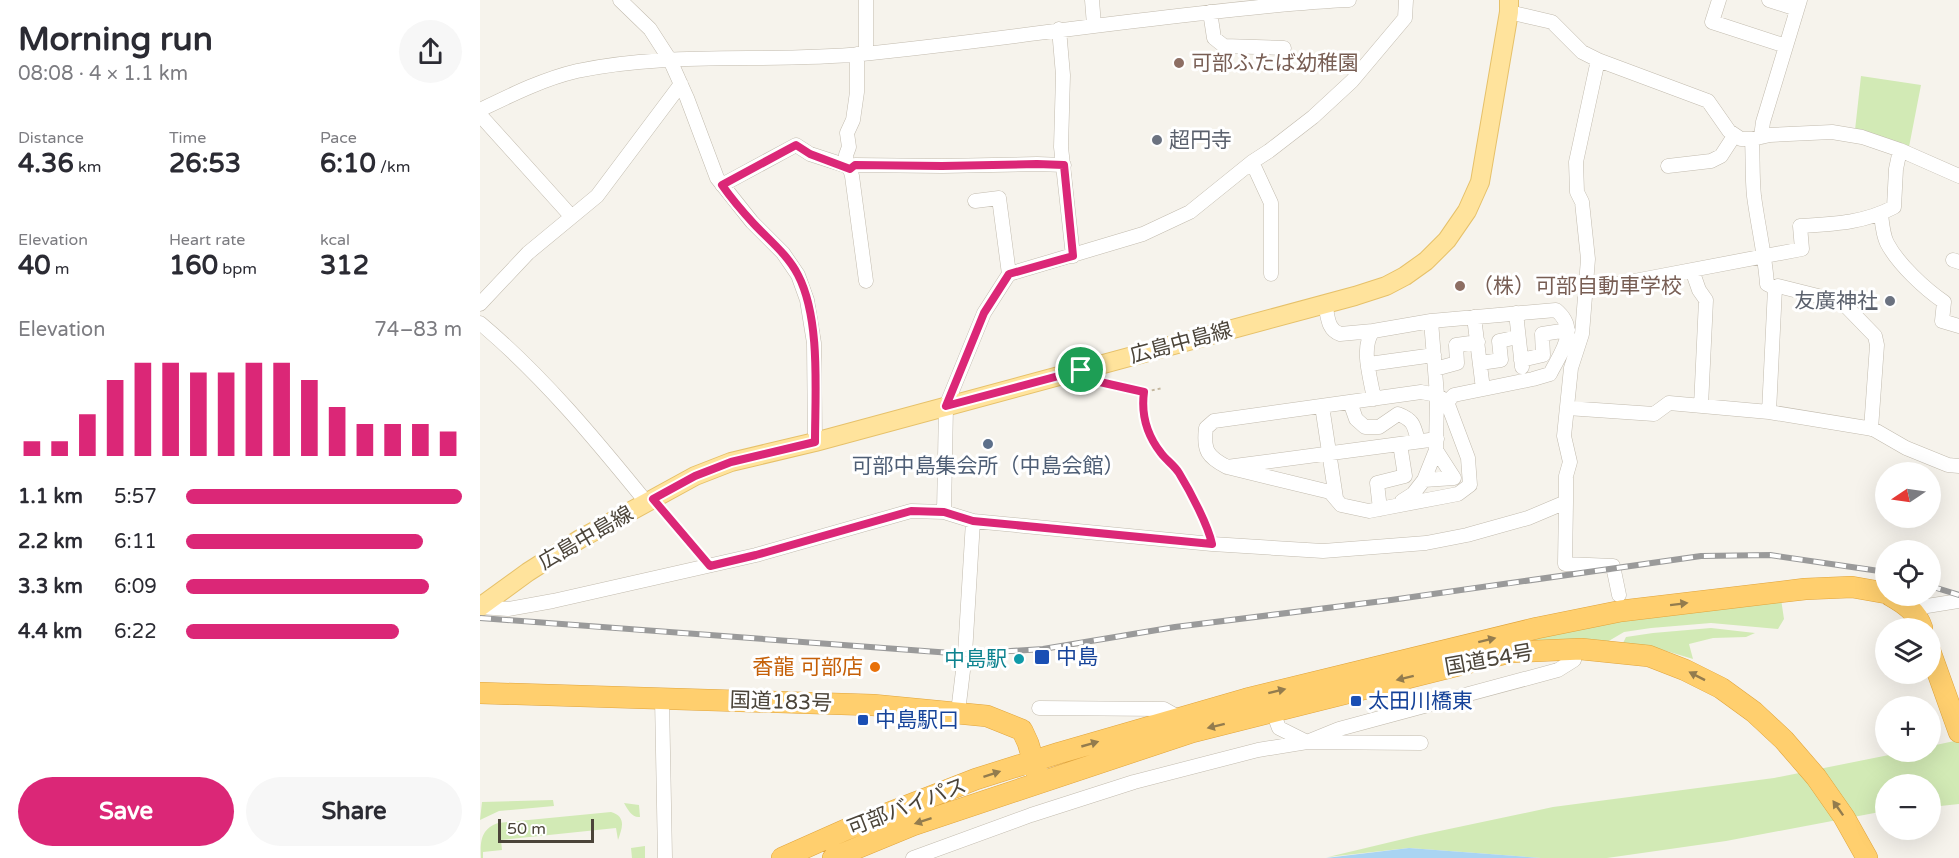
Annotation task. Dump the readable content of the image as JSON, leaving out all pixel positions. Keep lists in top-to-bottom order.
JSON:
{
  "streets": {
    "highway": ["国道54号", "国道183号", "可部バイパス"],
    "main road": ["広島中島線"]
  },
  "crossings": [
    ["国道54号", "国道183号"],
    ["国道54号", "可部バイパス"],
    ["国道183号", "可部バイパス"]
  ],
  "places": {
    "other": [
      "可部ふたば幼稚園",
      "超円寺",
      "（株）可部自動車学校",
      "友廣神社",
      "可部中島集会所（中島会館）",
      "中島駅",
      "香龍 可部店"
    ],
    "transit": ["中島", "太田川橋東", "中島駅口"]
  },
  "scale_bar": "50 m",
  "north": "left",
  "page": {
    "heading": ["Morning run", "08:08 · 4 × 1.1 km"],
    "stats": [
      ["Distance", "4.36 km"],
      ["Time", "26:53"],
      ["Pace", "6:10 /km"],
      ["Elevation", "40 m"],
      ["Heart rate", "160 bpm"],
      ["kcal", "312"]
    ],
    "chart": ["Elevation", "74–83 m"],
    "map_buttons": ["+", "−"],
    "list": [
      {
        "name": "1.1 km",
        "note": "5:57"
      },
      {
        "name": "2.2 km",
        "note": "6:11"
      },
      {
        "name": "3.3 km",
        "note": "6:09"
      },
      {
        "name": "4.4 km",
        "note": "6:22"
      }
    ],
    "buttons": ["Save", "Share"],
    "scale": "50 m"
  }
}
